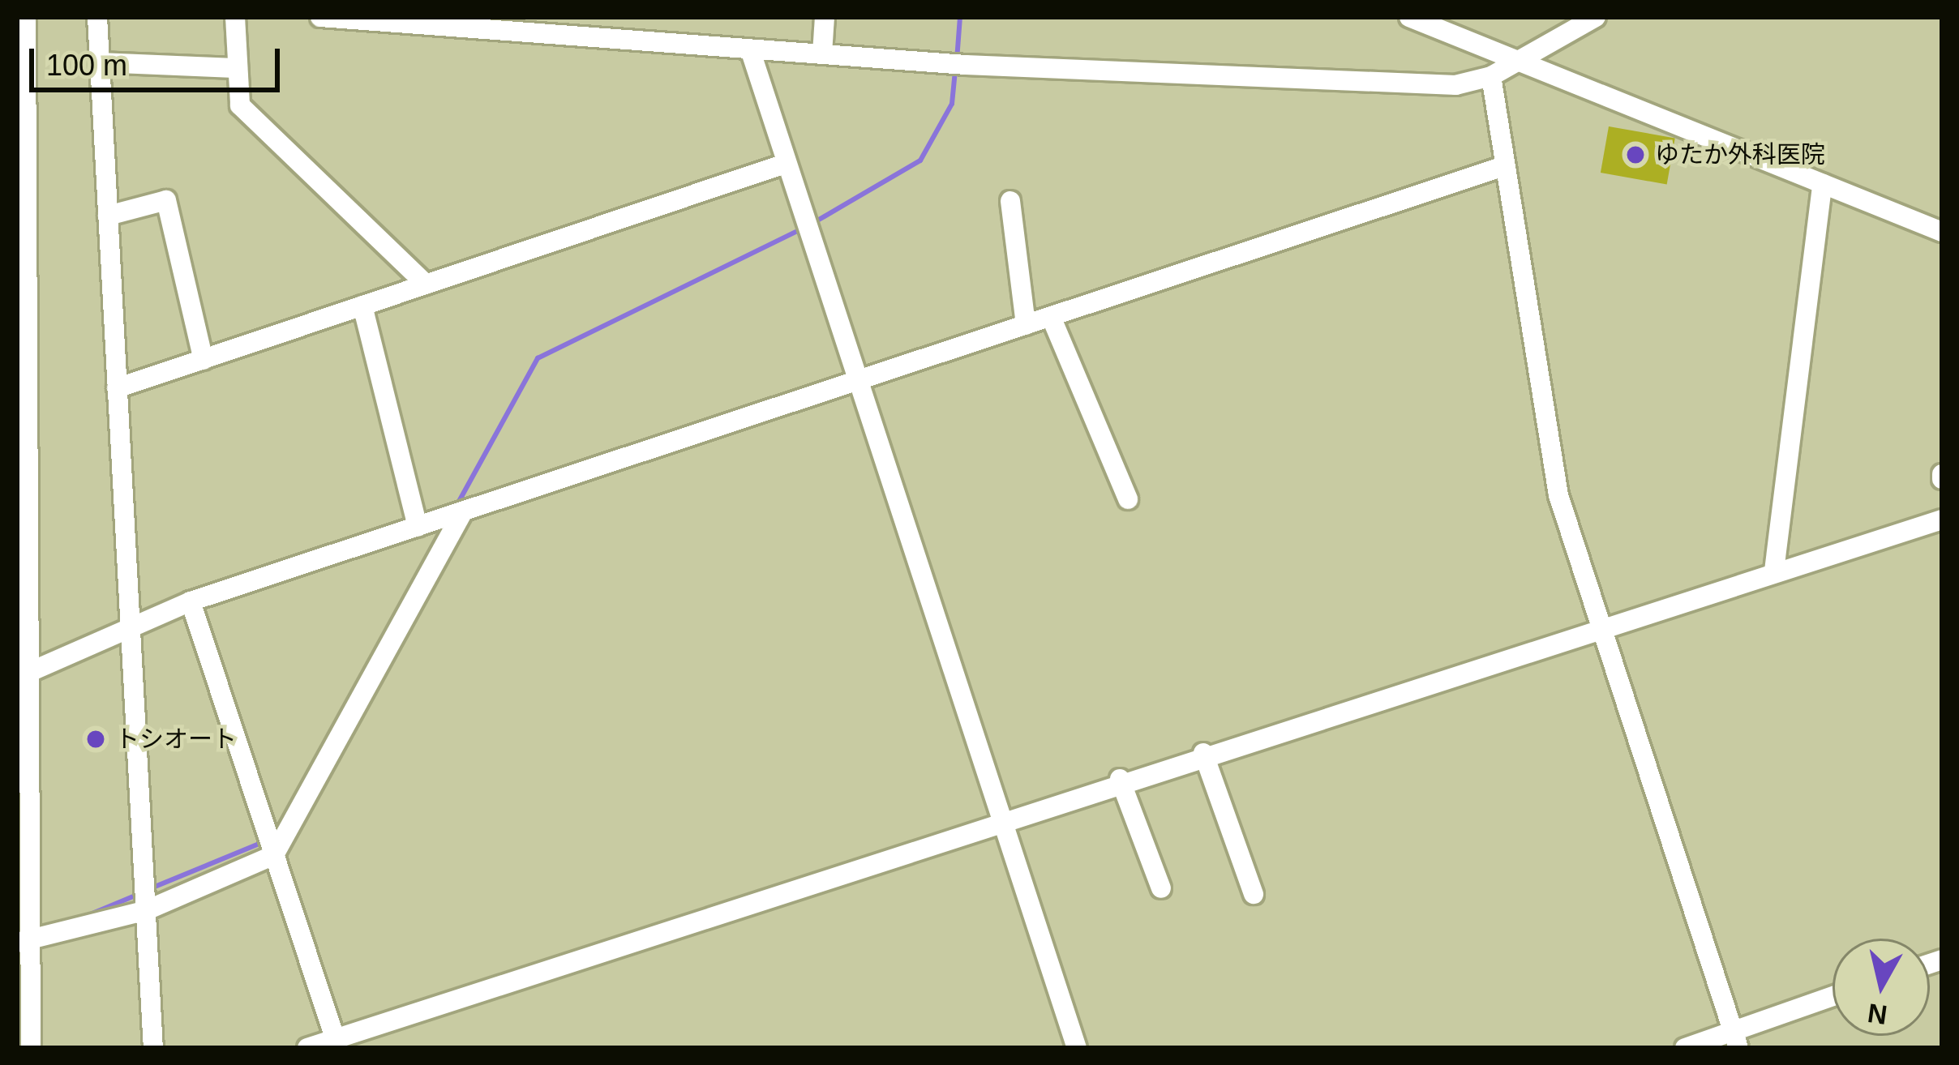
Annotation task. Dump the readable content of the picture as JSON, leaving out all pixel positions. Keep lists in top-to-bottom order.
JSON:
{
  "places": ["ゆたか外科医院", "トシオート"],
  "scale_bar": "100 m",
  "north": "bottom"
}
